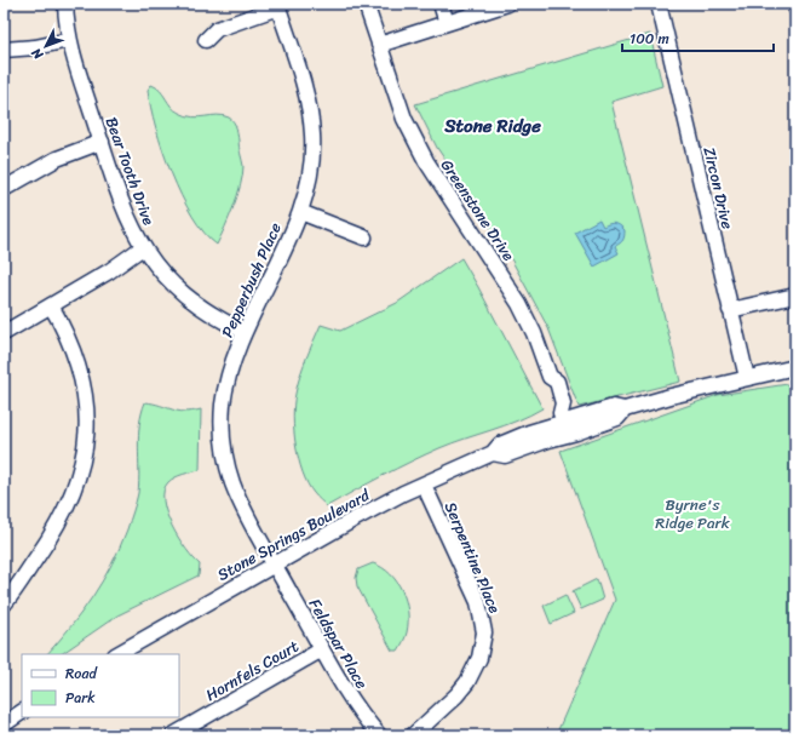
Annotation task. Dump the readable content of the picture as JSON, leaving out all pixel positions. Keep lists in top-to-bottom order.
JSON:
{
  "streets": {
    "street": [
      "Bear Tooth Drive",
      "Zircon Drive",
      "Greenstone Drive",
      "Pepperbush Place",
      "Stone Springs Boulevard",
      "Serpentine Place",
      "Feldspar Place",
      "Hornfels Court"
    ]
  },
  "crossings": [
    ["Bear Tooth Drive", "Pepperbush Place"],
    ["Zircon Drive", "Stone Springs Boulevard"],
    ["Greenstone Drive", "Stone Springs Boulevard"],
    ["Pepperbush Place", "Stone Springs Boulevard"],
    ["Pepperbush Place", "Feldspar Place"],
    ["Stone Springs Boulevard", "Serpentine Place"],
    ["Stone Springs Boulevard", "Feldspar Place"],
    ["Feldspar Place", "Hornfels Court"]
  ],
  "districts": ["Stone Ridge"],
  "parks": ["Byrne's Ridge Park"],
  "legend": ["Road", "Park"],
  "scale_bar": "100 m",
  "north": "bottom left"
}
